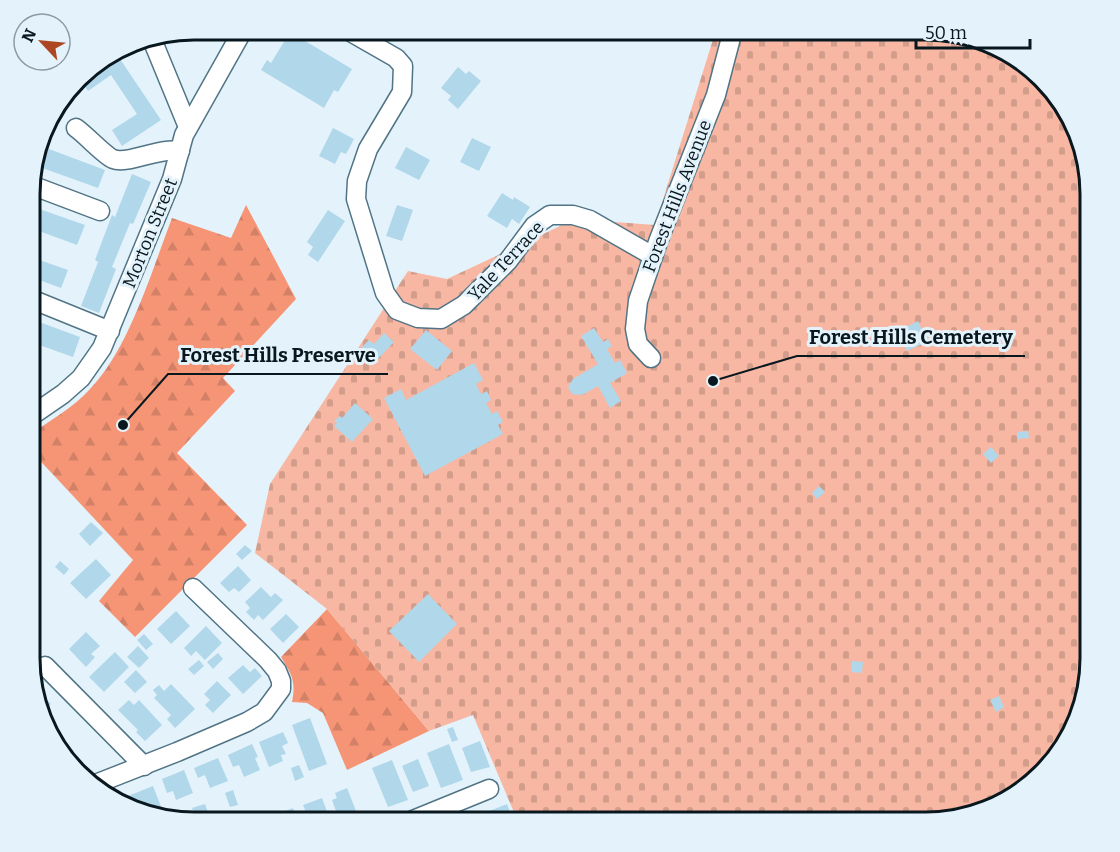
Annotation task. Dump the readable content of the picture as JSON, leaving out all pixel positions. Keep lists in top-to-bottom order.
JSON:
{
  "streets": {
    "street": ["Forest Hills Avenue", "Morton Street", "Yale Terrace"]
  },
  "crossings": [
    ["Forest Hills Avenue", "Yale Terrace"]
  ],
  "places": ["Forest Hills Cemetery", "Forest Hills Preserve"],
  "scale_bar": "50 m",
  "north": "top left"
}
